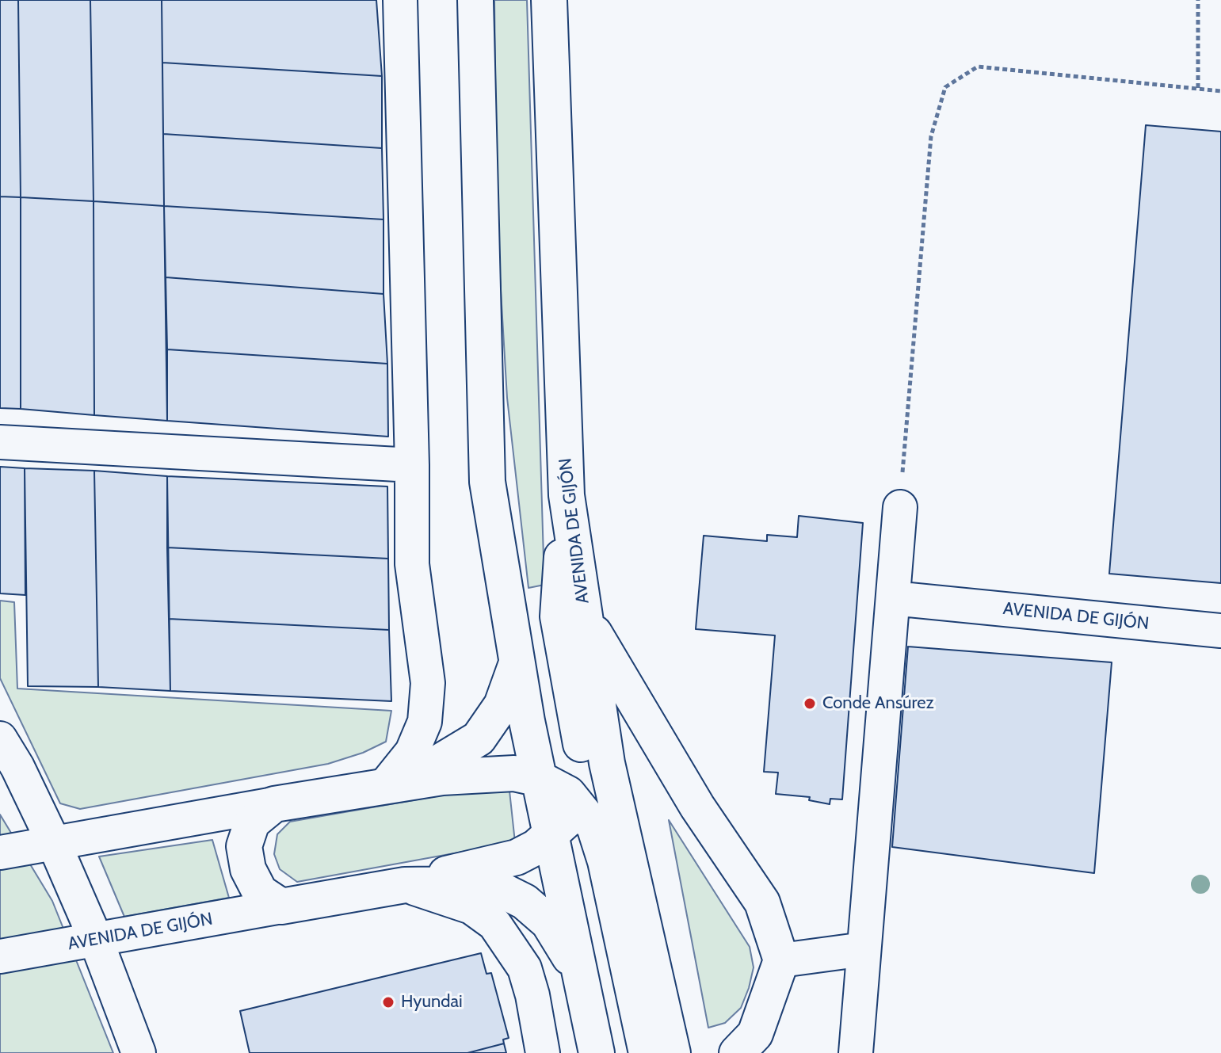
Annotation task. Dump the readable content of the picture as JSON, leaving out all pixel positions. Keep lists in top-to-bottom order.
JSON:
{
  "streets": {
    "highway": ["AVENIDA DE GIJÓN"]
  },
  "places": ["Conde Ansúrez", "Hyundai"]
}
